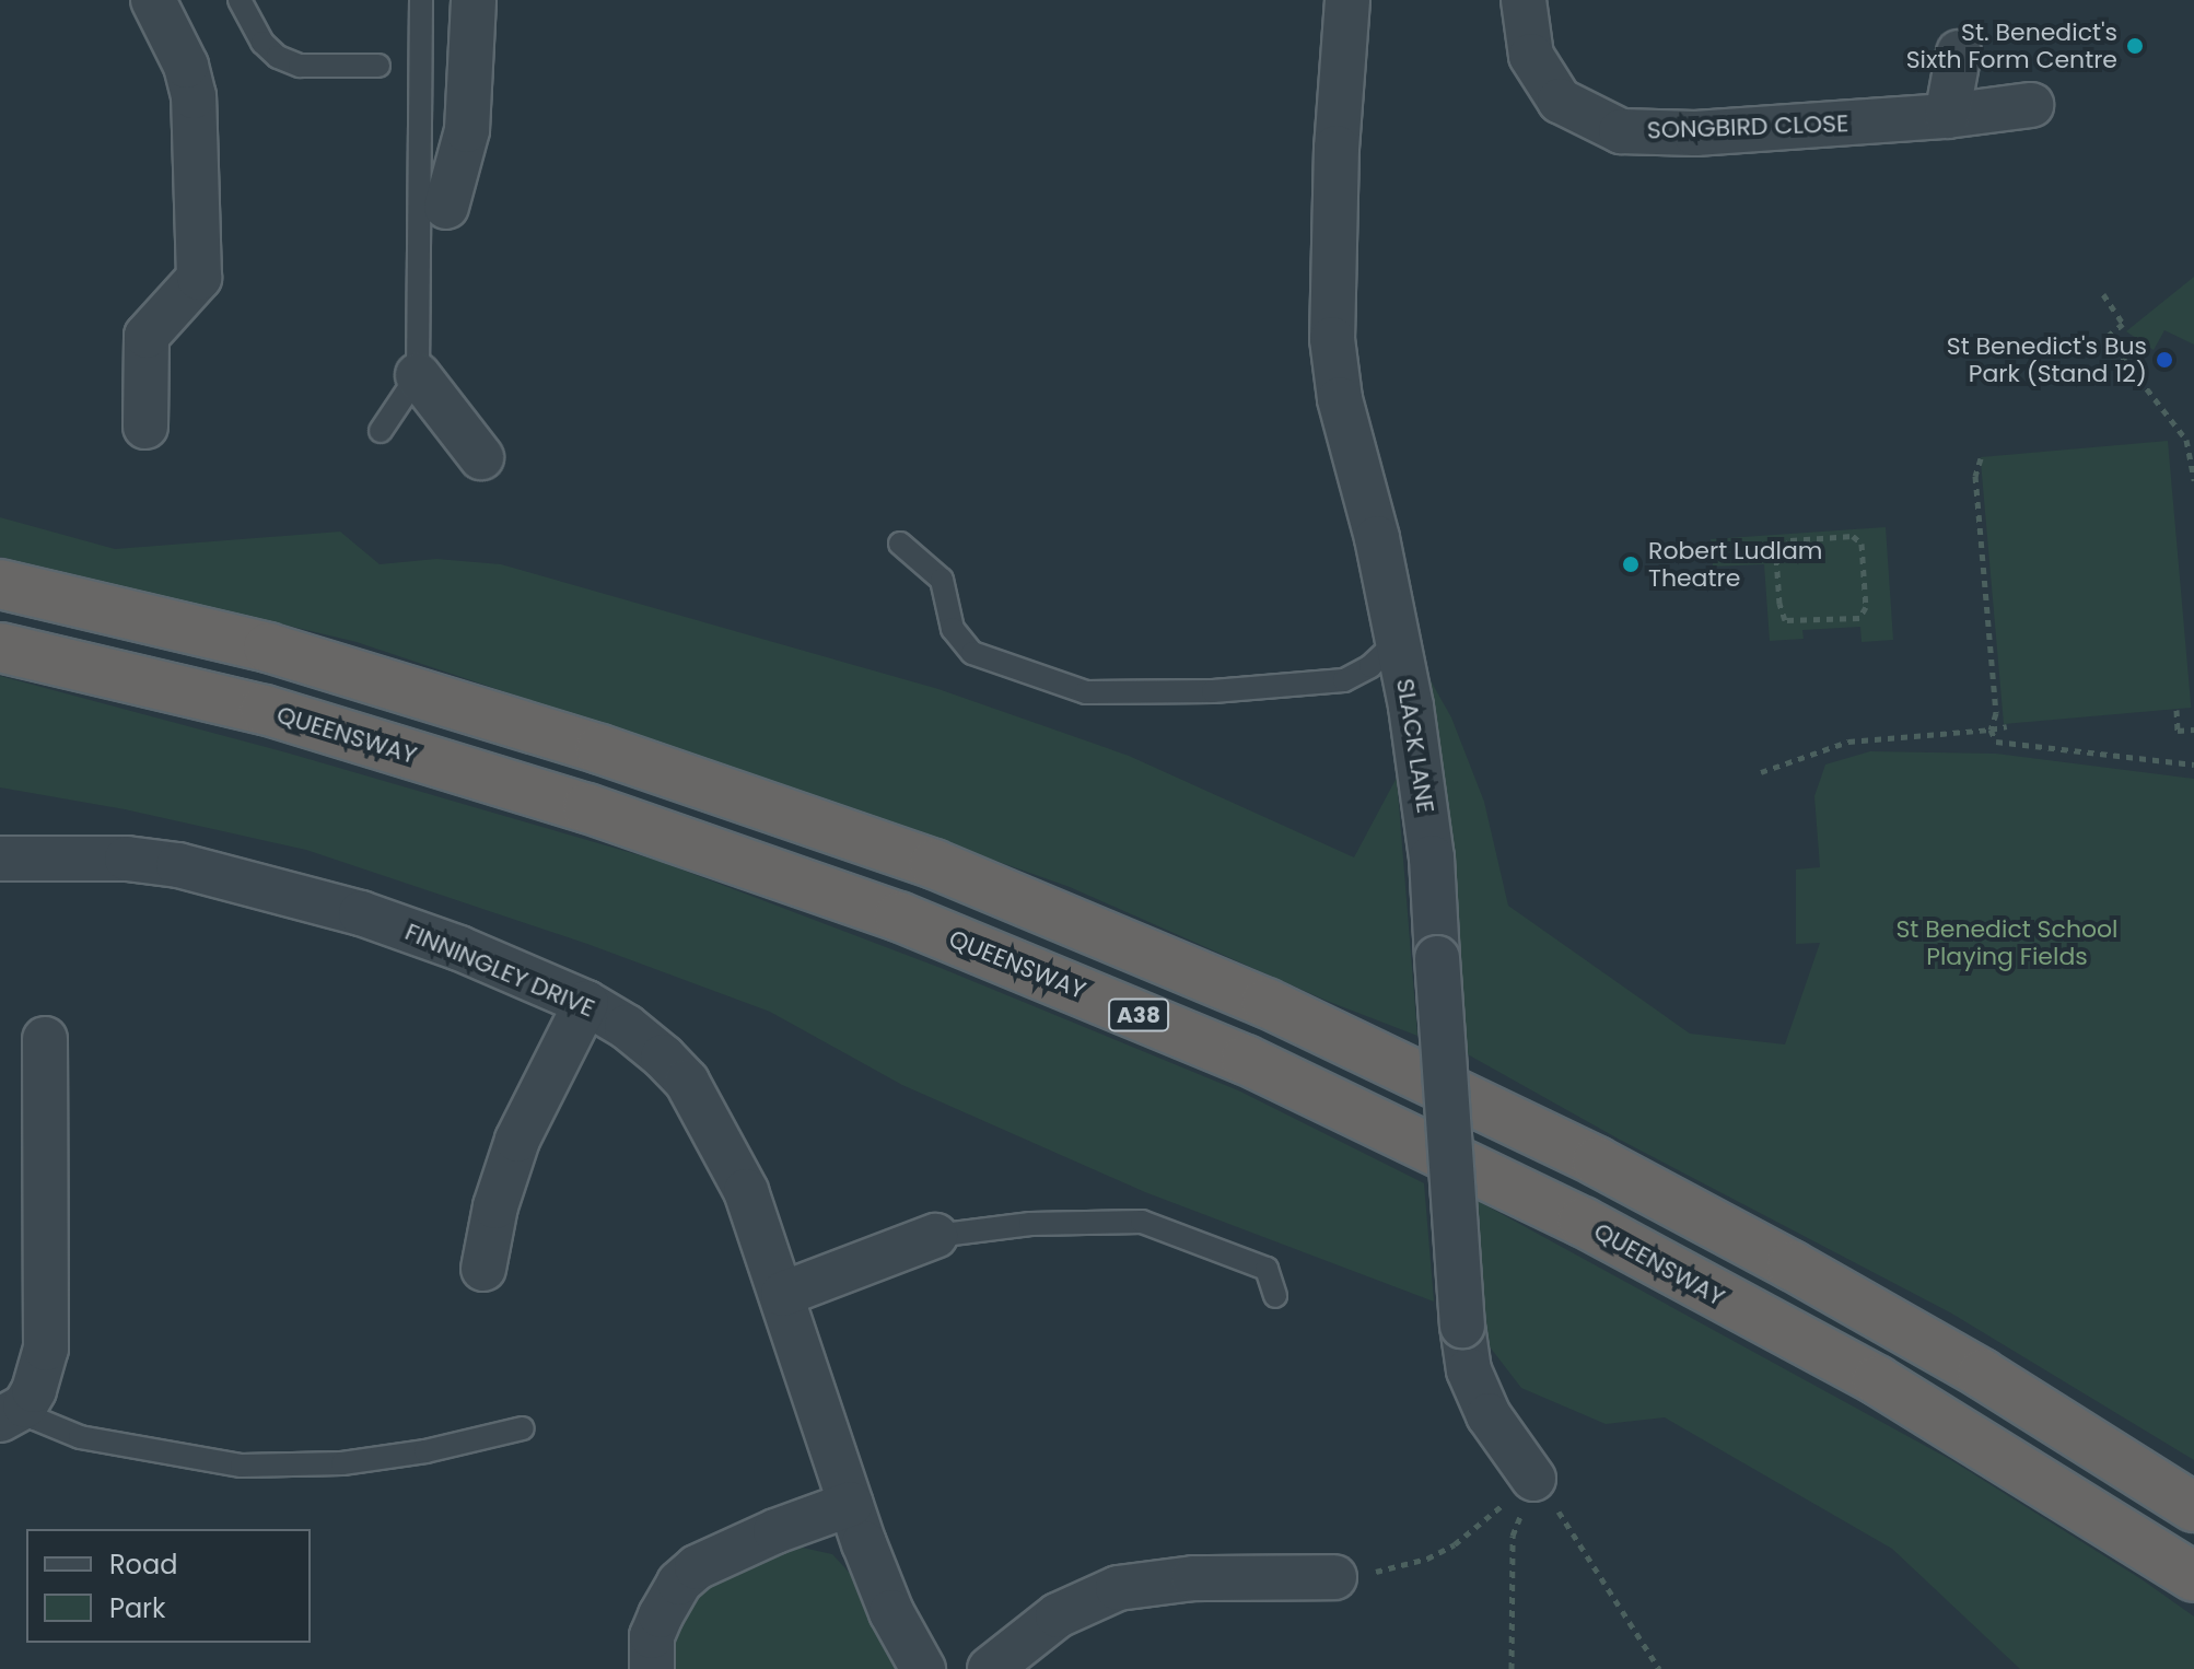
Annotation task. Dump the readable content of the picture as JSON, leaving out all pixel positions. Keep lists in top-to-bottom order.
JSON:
{
  "streets": {
    "highway": ["QUEENSWAY", "A38"],
    "street": ["SONGBIRD CLOSE", "SLACK LANE", "FINNINGLEY DRIVE"]
  },
  "parks": ["St Benedict School Playing Fields"],
  "places": ["St. Benedict's Sixth Form Centre", "St Benedict's Bus Park (Stand 12)", "Robert Ludlam Theatre"],
  "legend": ["Road", "Park"]
}
